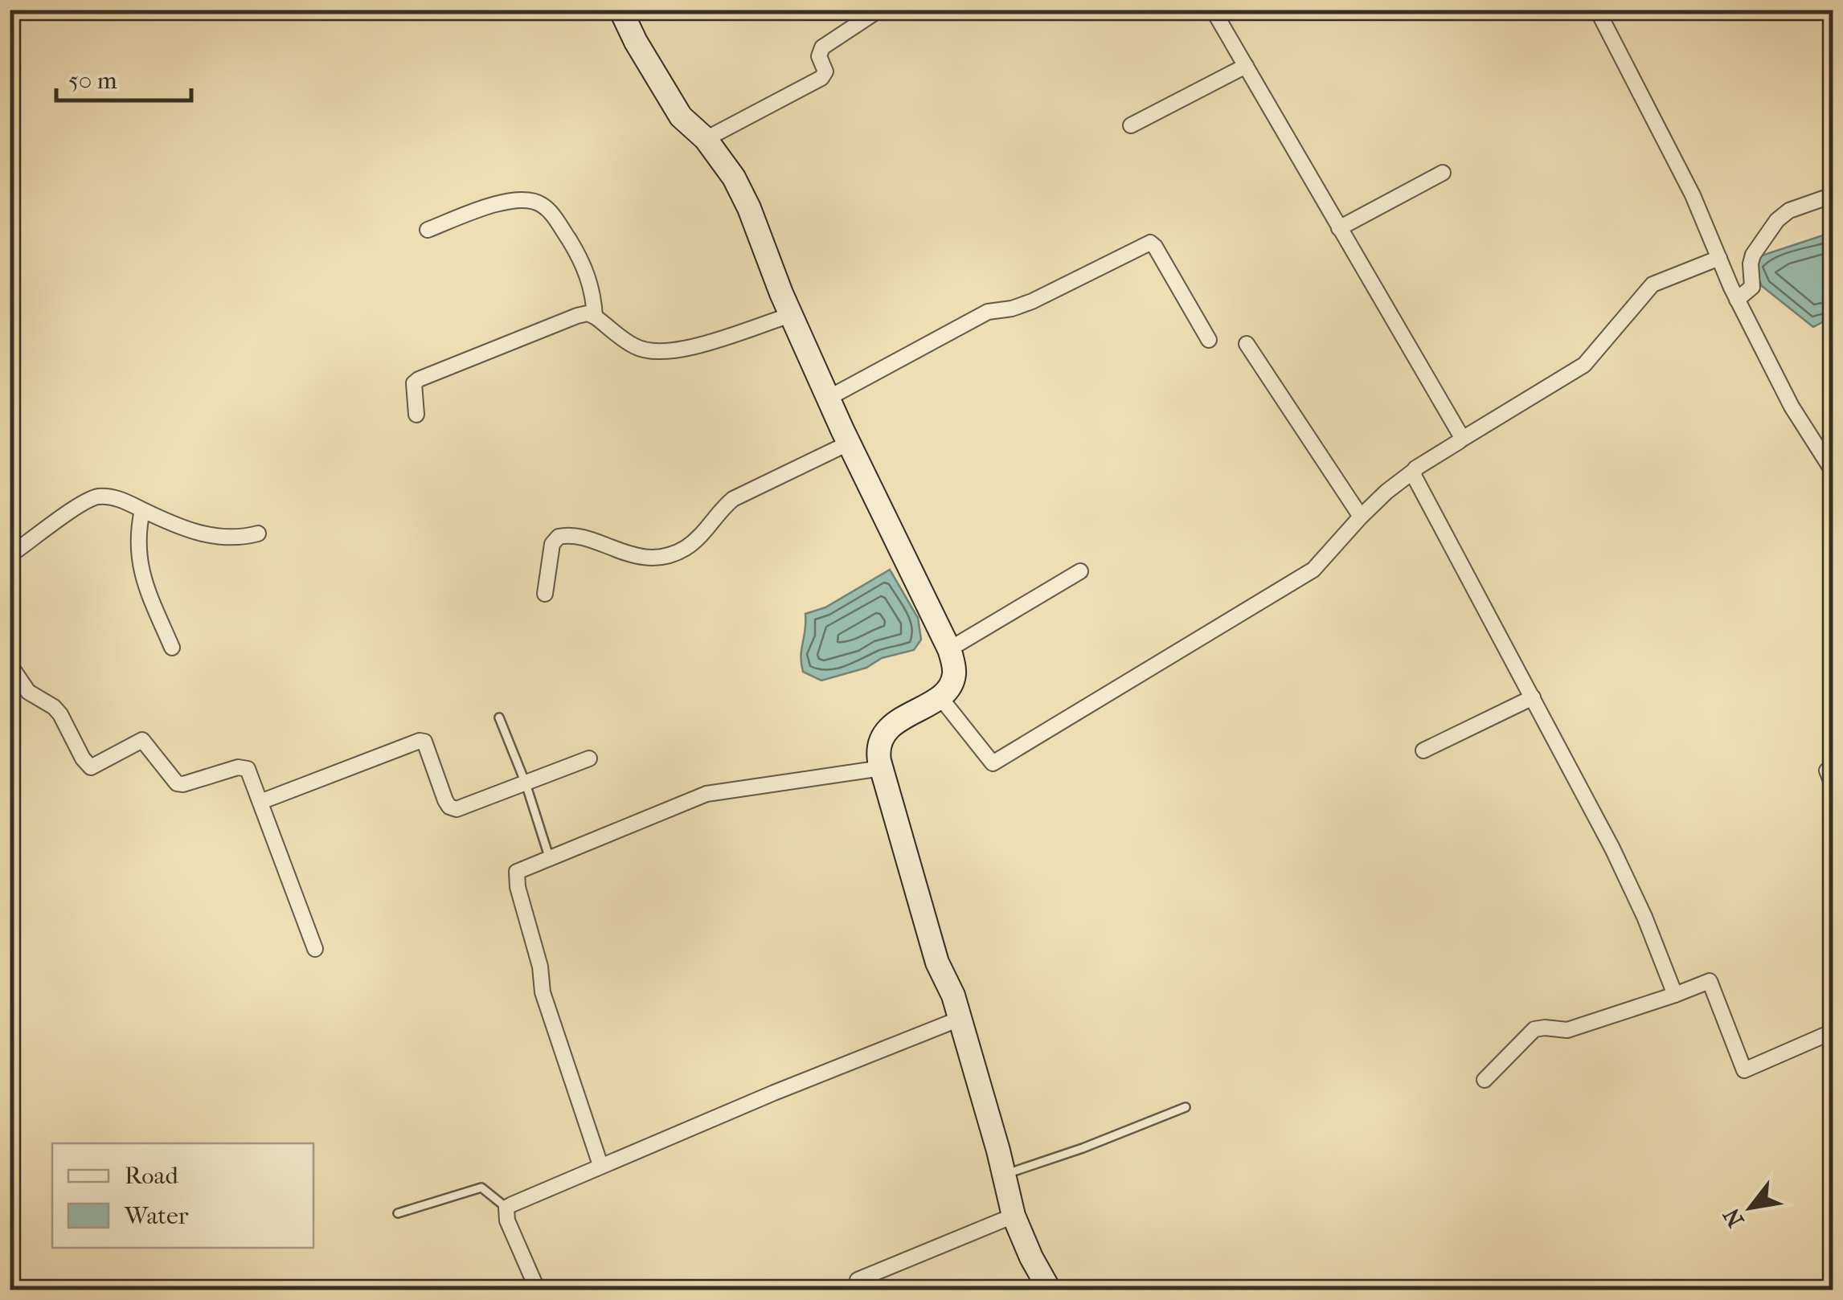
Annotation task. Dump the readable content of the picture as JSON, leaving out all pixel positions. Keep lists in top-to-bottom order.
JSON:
{
  "legend": ["Road", "Water"],
  "scale_bar": "50 m",
  "north": "bottom left"
}
